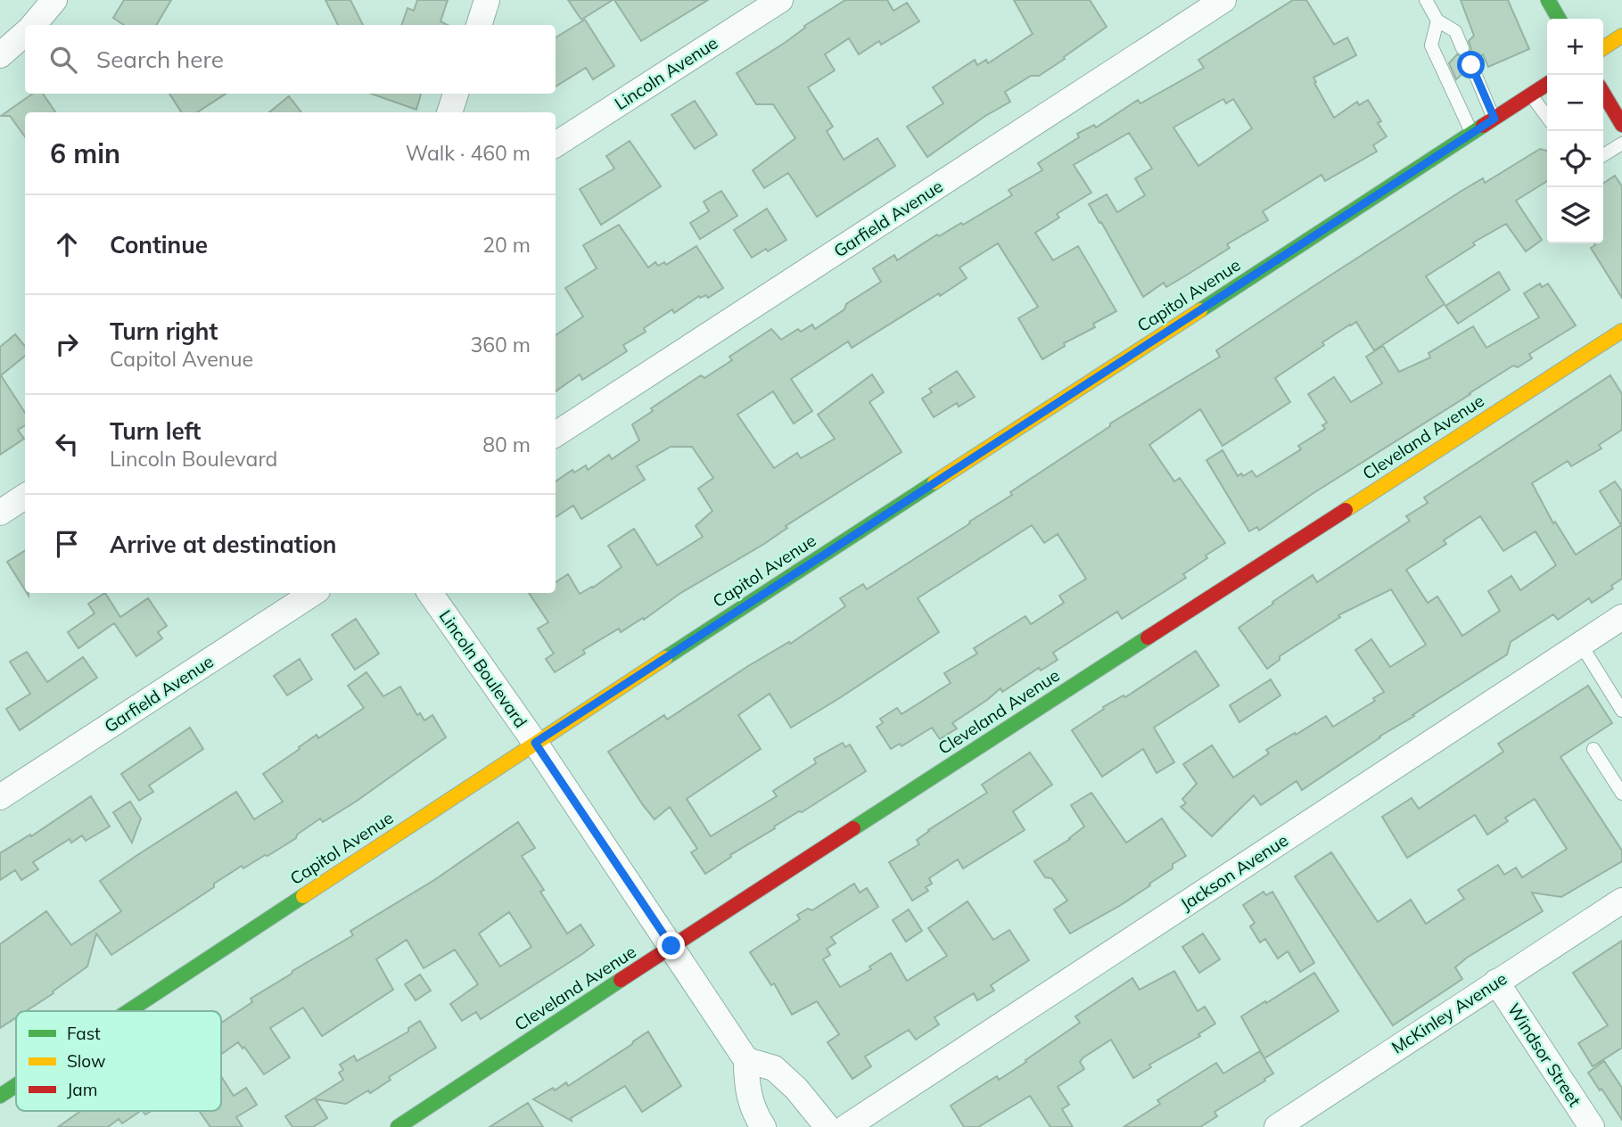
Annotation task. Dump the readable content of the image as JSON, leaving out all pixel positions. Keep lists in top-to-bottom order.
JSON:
{
  "streets": {
    "main road": ["Capitol Avenue", "Cleveland Avenue"],
    "street": [
      "Lincoln Avenue",
      "Garfield Avenue",
      "Lincoln Boulevard",
      "Jackson Avenue",
      "McKinley Avenue",
      "Windsor Street"
    ]
  },
  "crossings": [
    ["Capitol Avenue", "Lincoln Boulevard"],
    ["Cleveland Avenue", "Lincoln Boulevard"],
    ["McKinley Avenue", "Windsor Street"]
  ],
  "legend": ["Fast", "Slow", "Jam"],
  "page": {
    "map_buttons": ["+", "−"],
    "search": "Search here",
    "heading": ["6 min", "Walk · 460 m"],
    "list": [
      ["Continue", "20 m"],
      ["Turn right", "Capitol Avenue", "360 m"],
      ["Turn left", "Lincoln Boulevard", "80 m"],
      "Arrive at destination"
    ]
  }
}
